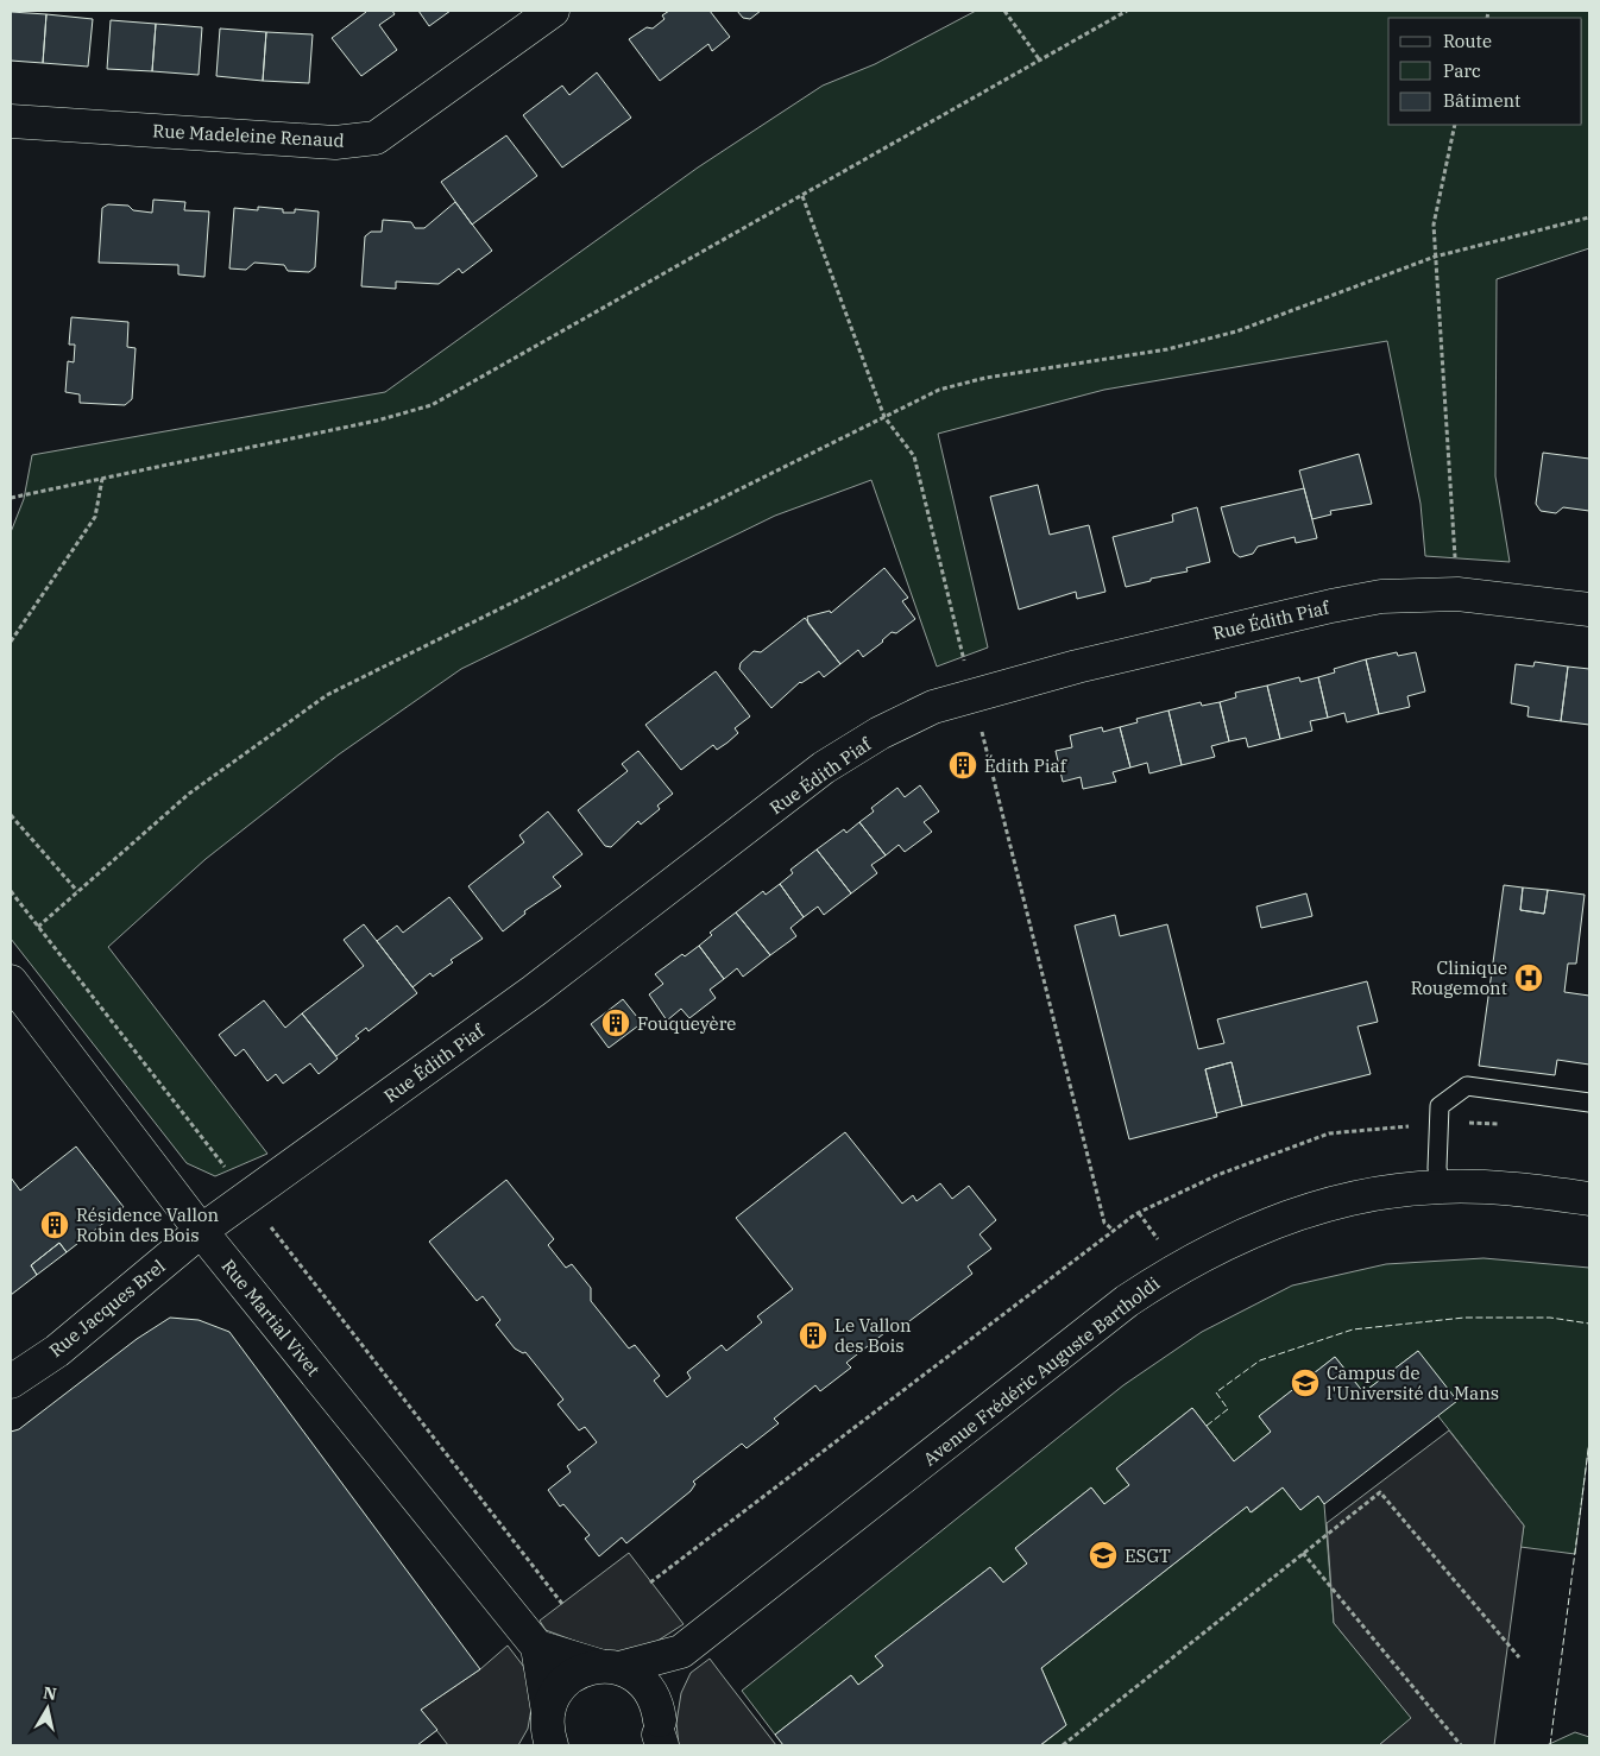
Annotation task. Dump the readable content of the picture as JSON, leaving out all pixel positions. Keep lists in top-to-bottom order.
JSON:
{
  "streets": {
    "street": [
      "Rue Madeleine Renaud",
      "Rue Édith Piaf",
      "Rue Jacques Brel",
      "Rue Martial Vivet",
      "Avenue Frédéric Auguste Bartholdi"
    ]
  },
  "crossings": [
    ["Rue Édith Piaf", "Rue Jacques Brel"],
    ["Rue Édith Piaf", "Rue Martial Vivet"],
    ["Rue Jacques Brel", "Rue Martial Vivet"],
    ["Rue Martial Vivet", "Avenue Frédéric Auguste Bartholdi"]
  ],
  "places": {
    "building": [
      "Édith Piaf",
      "Fouqueyère",
      "Résidence Vallon Robin des Bois",
      "Le Vallon des Bois"
    ],
    "hospital": ["Clinique Rougemont"],
    "school or university": ["Campus de l'Université du Mans", "ESGT"]
  },
  "legend": ["Route", "Parc", "Bâtiment"],
  "north": "top"
}
